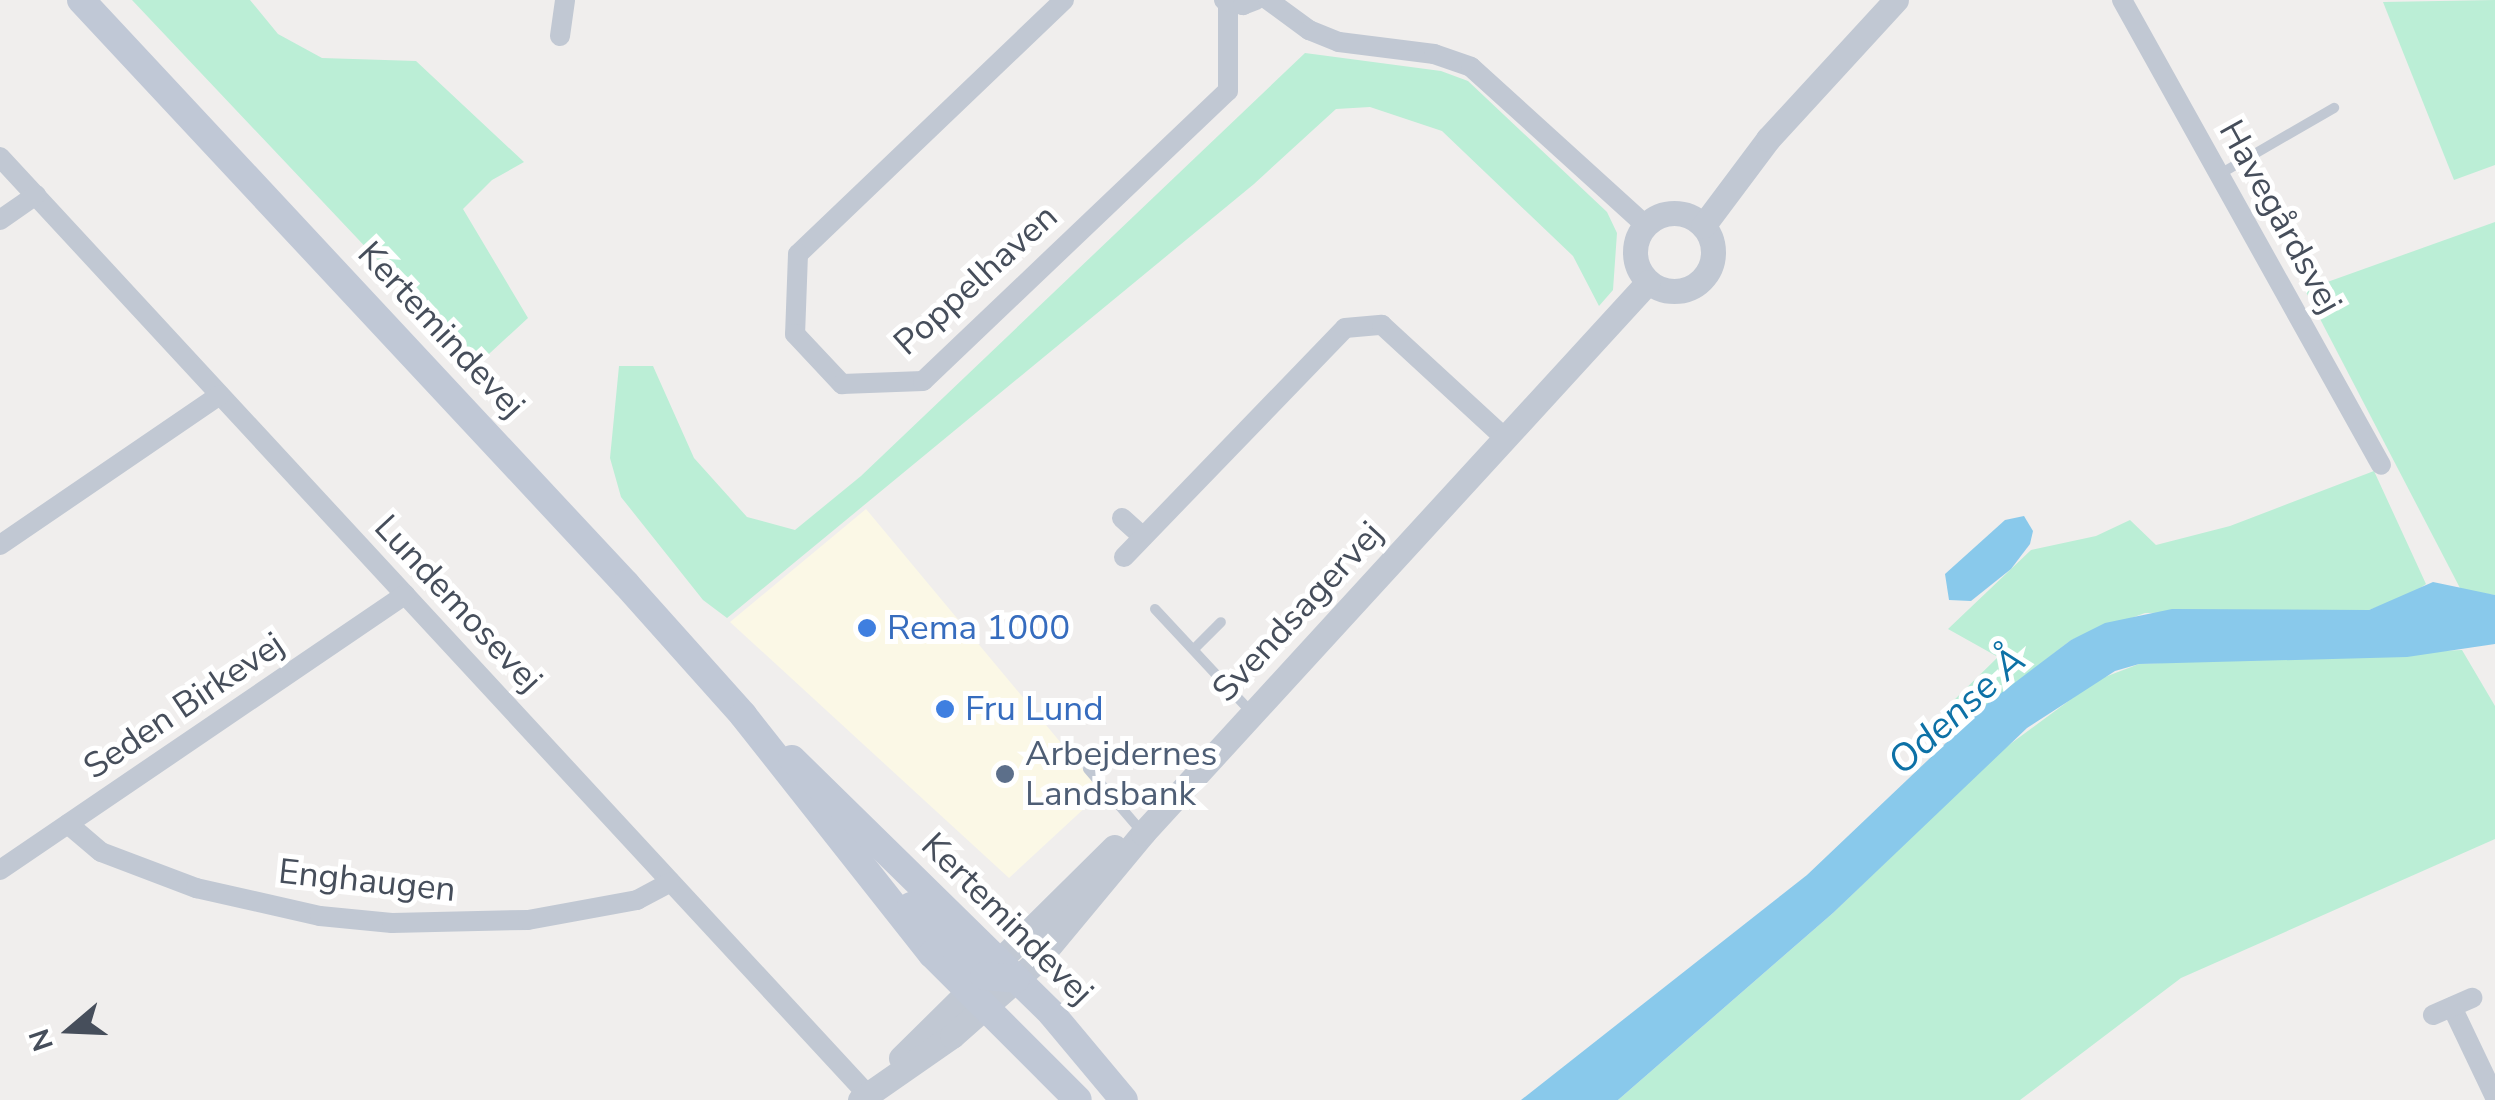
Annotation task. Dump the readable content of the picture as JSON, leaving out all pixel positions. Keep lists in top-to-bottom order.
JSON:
{
  "streets": {
    "main road": ["Kertemindevej"],
    "street": [
      "Havegårdsvej",
      "Poppelhaven",
      "Lundemosevej",
      "Svendsagervej",
      "Seden Birkevej",
      "Enghaugen"
    ]
  },
  "crossings": [
    ["Kertemindevej", "Svendsagervej"],
    ["Lundemosevej", "Svendsagervej"],
    ["Lundemosevej", "Seden Birkevej"],
    ["Lundemosevej", "Enghaugen"],
    ["Seden Birkevej", "Enghaugen"]
  ],
  "water": ["Odense Å"],
  "places": ["Rema 1000", "Fru Lund", "Arbejdernes Landsbank"],
  "north": "left"
}
